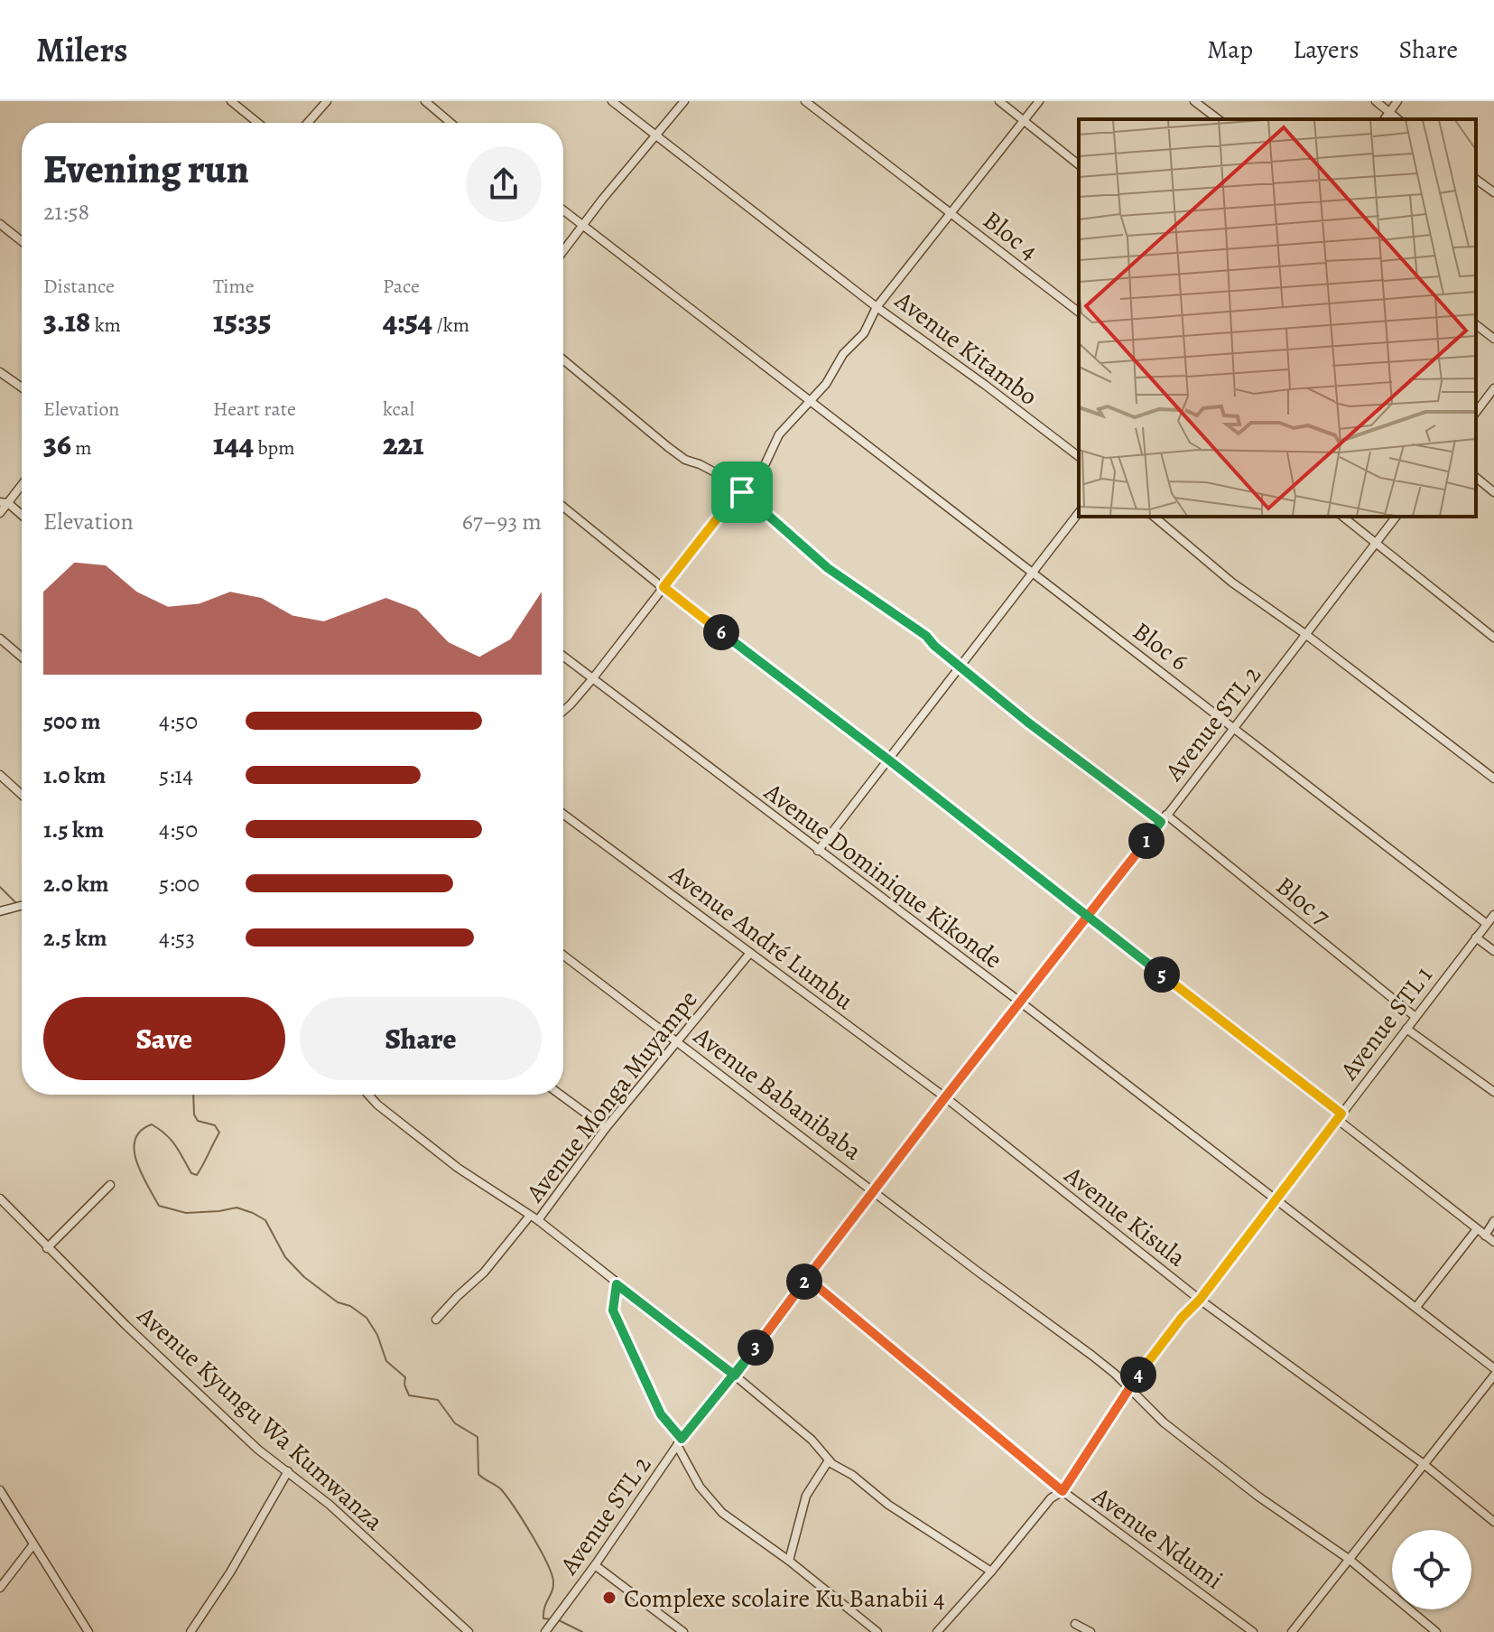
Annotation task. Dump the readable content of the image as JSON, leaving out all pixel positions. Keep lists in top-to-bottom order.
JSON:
{
  "streets": {
    "street": [
      "Bloc 4",
      "Avenue Kitambo",
      "Bloc 6",
      "Avenue STL 2",
      "Avenue Dominique Kikonde",
      "Bloc 7",
      "Avenue André Lumbu",
      "Avenue STL 1",
      "Avenue Babanibaba",
      "Avenue Monga Muyampe",
      "Avenue Kisula",
      "Avenue Kyungu Wa Kumwanza",
      "Avenue Ndumi"
    ]
  },
  "crossings": [
    ["Bloc 4", "Avenue Kitambo"],
    ["Bloc 6", "Avenue STL 2"],
    ["Bloc 6", "Avenue STL 1"],
    ["Avenue STL 2", "Avenue Dominique Kikonde"],
    ["Avenue STL 2", "Bloc 7"],
    ["Avenue STL 2", "Avenue André Lumbu"],
    ["Avenue STL 2", "Avenue Babanibaba"],
    ["Avenue STL 2", "Avenue Monga Muyampe"],
    ["Avenue STL 2", "Avenue Kisula"],
    ["Avenue STL 2", "Avenue Ndumi"],
    ["Avenue Dominique Kikonde", "Avenue STL 1"],
    ["Bloc 7", "Avenue STL 1"],
    ["Avenue André Lumbu", "Avenue Monga Muyampe"],
    ["Avenue André Lumbu", "Avenue Kisula"],
    ["Avenue STL 1", "Avenue Babanibaba"],
    ["Avenue STL 1", "Avenue Monga Muyampe"],
    ["Avenue STL 1", "Avenue Kisula"],
    ["Avenue STL 1", "Avenue Ndumi"],
    ["Avenue Babanibaba", "Avenue Monga Muyampe"]
  ],
  "places": ["Complexe scolaire Ku Banabii 4"],
  "page": {
    "header": "Milers",
    "nav": ["Map", "Layers", "Share"],
    "heading": ["Evening run", "21:58"],
    "stats": [
      ["Distance", "3.18 km"],
      ["Time", "15:35"],
      ["Pace", "4:54 /km"],
      ["Elevation", "36 m"],
      ["Heart rate", "144 bpm"],
      ["kcal", "221"]
    ],
    "chart": ["Elevation", "67–93 m"],
    "pins": [
      "6",
      "1",
      "5",
      "2",
      "3",
      "4"
    ],
    "list": [
      {
        "name": "500 m",
        "note": "4:50"
      },
      {
        "name": "1.0 km",
        "note": "5:14"
      },
      {
        "name": "1.5 km",
        "note": "4:50"
      },
      {
        "name": "2.0 km",
        "note": "5:00"
      },
      {
        "name": "2.5 km",
        "note": "4:53"
      }
    ],
    "buttons": ["Save", "Share"]
  }
}
